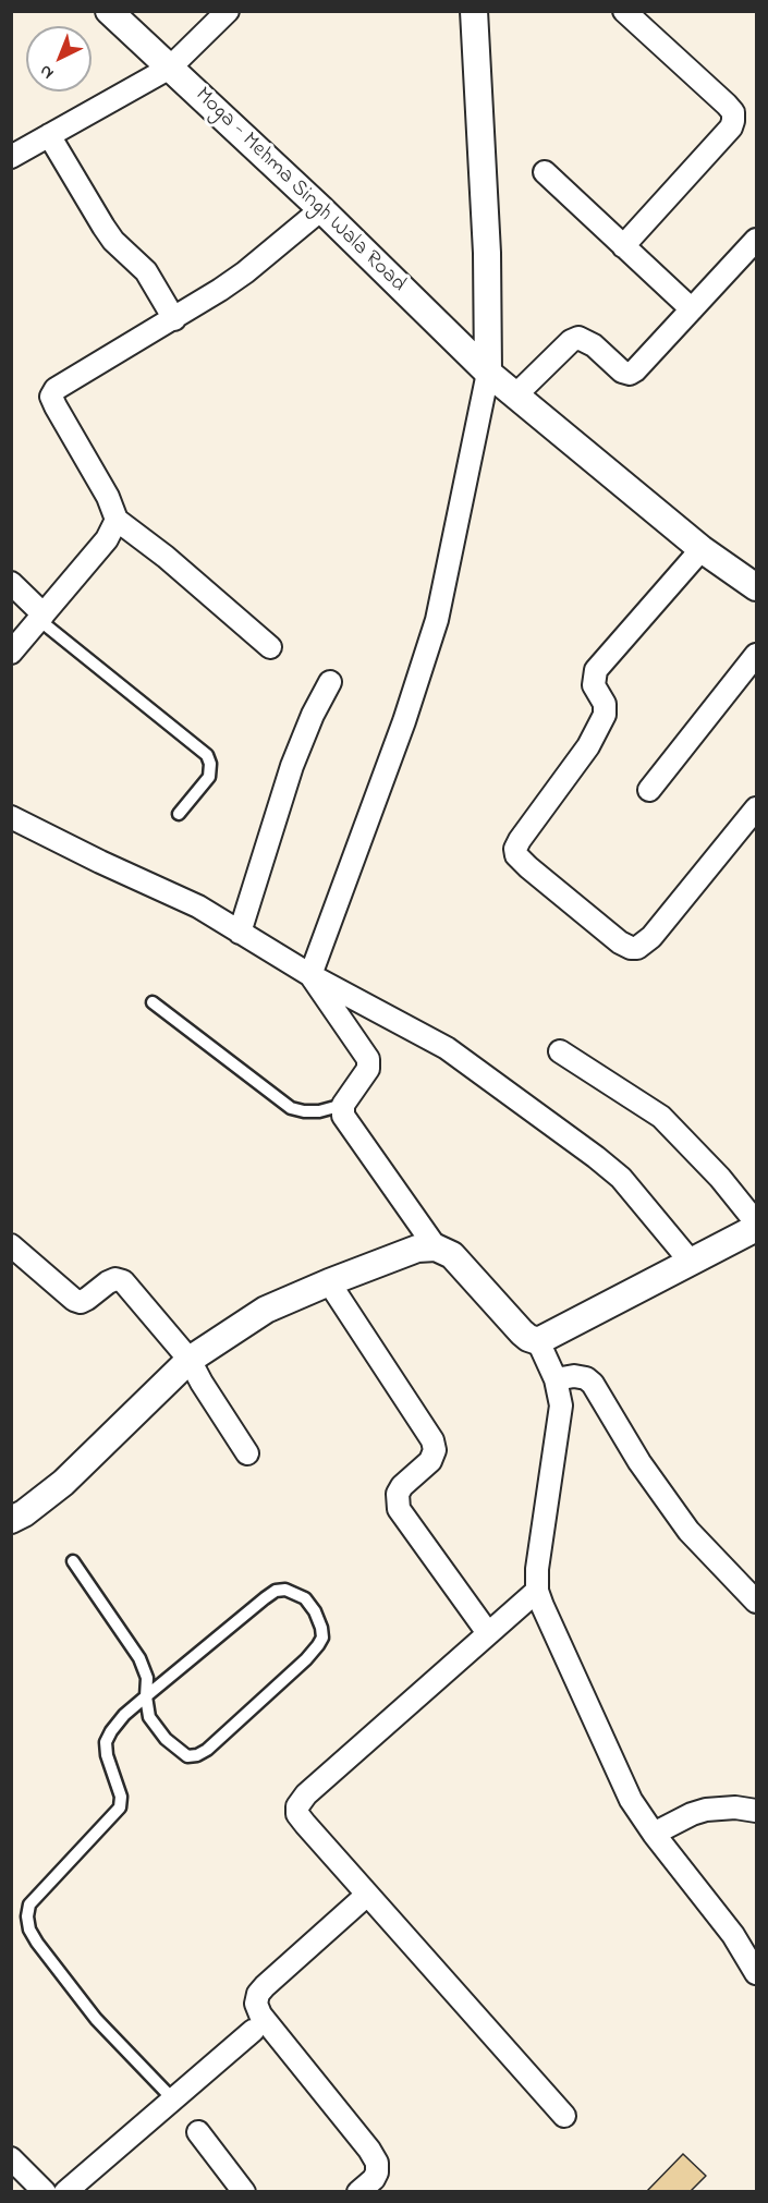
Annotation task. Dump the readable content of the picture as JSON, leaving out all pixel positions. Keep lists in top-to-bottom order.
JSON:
{
  "streets": {
    "street": ["Moga - Mehma Singh Wala Road"]
  },
  "north": "bottom left"
}
